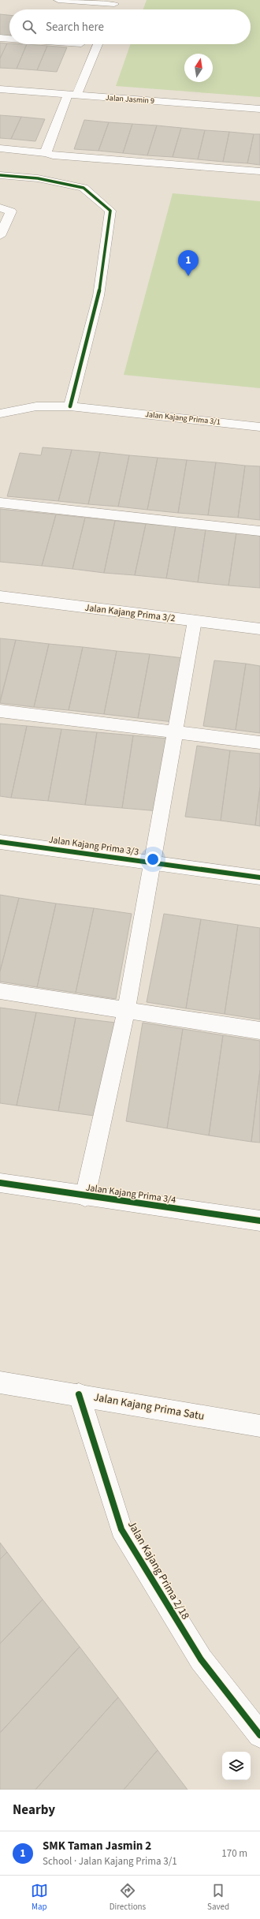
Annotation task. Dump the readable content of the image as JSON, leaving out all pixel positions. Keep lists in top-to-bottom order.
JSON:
{
  "streets": {
    "street": [
      "Jalan Jasmin 9",
      "Jalan Kajang Prima 3/1",
      "Jalan Kajang Prima 3/2",
      "Jalan Kajang Prima 3/3",
      "Jalan Kajang Prima 3/4",
      "Jalan Kajang Prima Satu",
      "Jalan Kajang Prima 2/18"
    ]
  },
  "crossings": [
    ["Jalan Kajang Prima Satu", "Jalan Kajang Prima 2/18"]
  ],
  "north": "top",
  "page": {
    "search": "Search here",
    "pins": "1",
    "heading": "Nearby",
    "list": [
      {
        "mark": "1",
        "name": "SMK Taman Jasmin 2",
        "note": "School · Jalan Kajang Prima 3/1",
        "value": "170 m"
      }
    ],
    "nav": ["Map", "Directions", "Saved"]
  }
}
